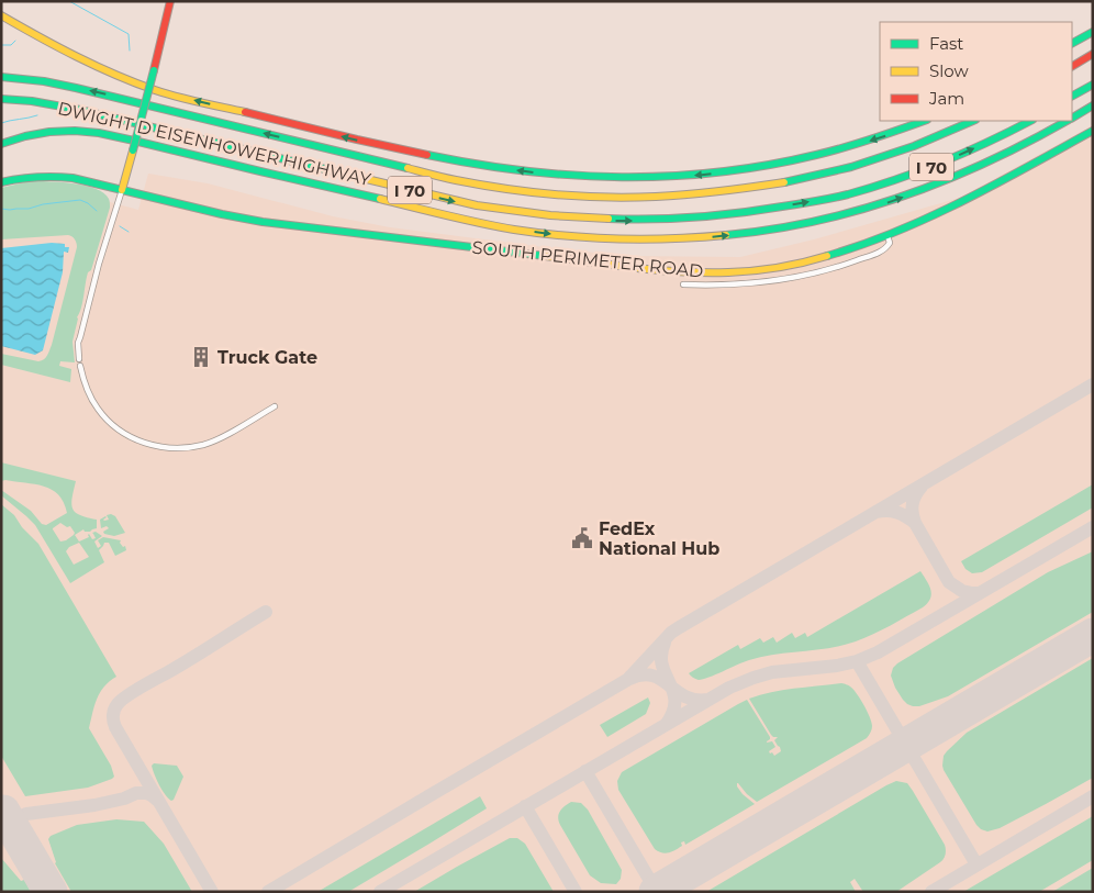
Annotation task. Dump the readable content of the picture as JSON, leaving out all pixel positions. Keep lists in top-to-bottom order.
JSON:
{
  "streets": {
    "main road": ["DWIGHT D EISENHOWER HIGHWAY", "I 70", "SOUTH PERIMETER ROAD"]
  },
  "places": {
    "building": ["Truck Gate"],
    "public building": ["FedEx National Hub"]
  },
  "legend": ["Fast", "Slow", "Jam"]
}
